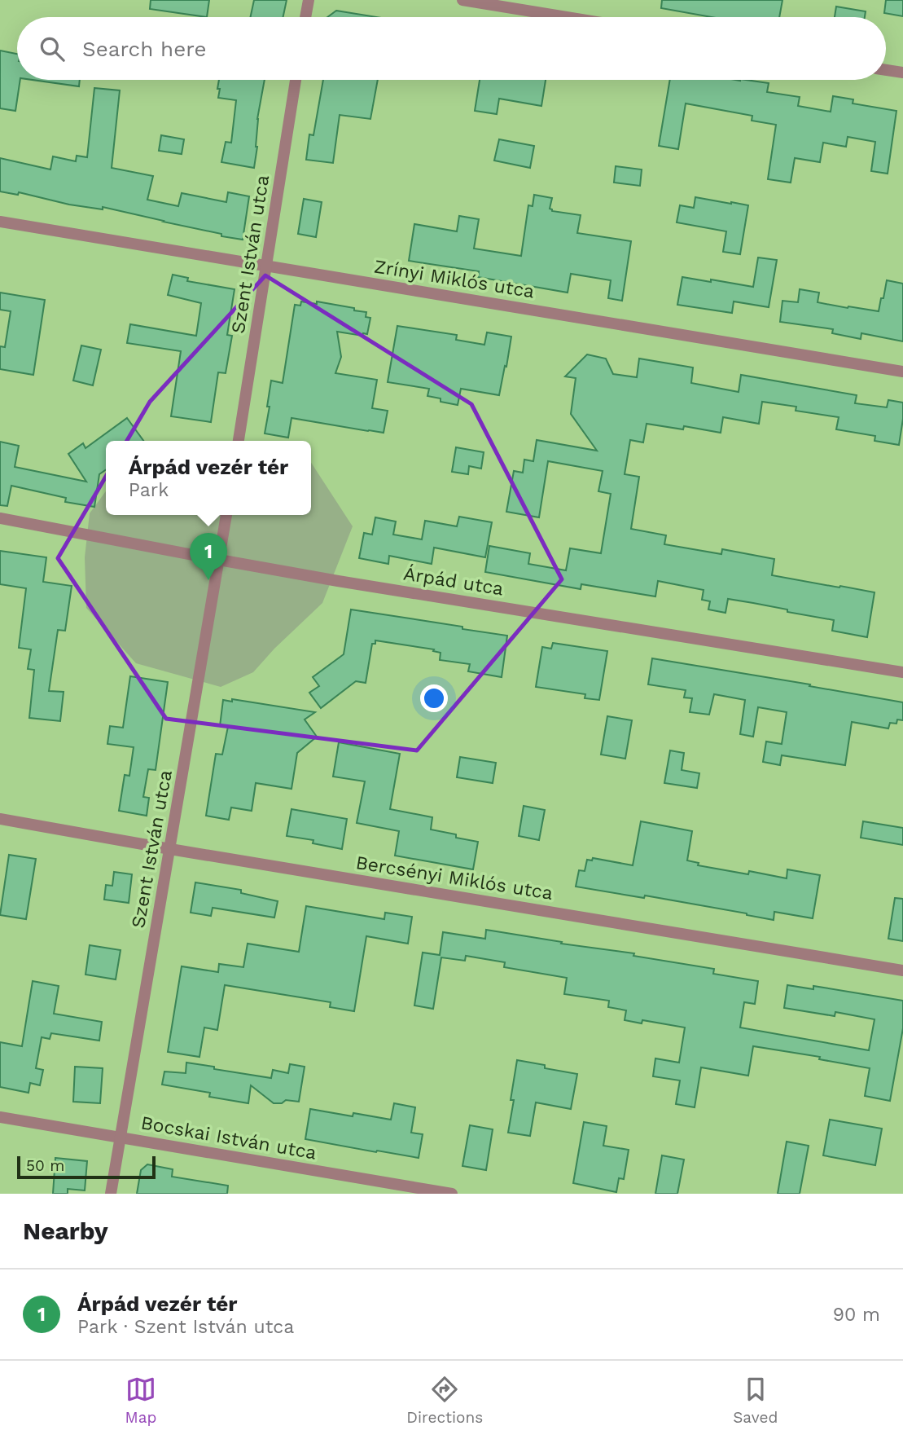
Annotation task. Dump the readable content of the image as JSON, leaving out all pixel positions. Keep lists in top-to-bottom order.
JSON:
{
  "streets": {
    "street": [
      "Szent István utca",
      "Zrínyi Miklós utca",
      "Árpád utca",
      "Bercsényi Miklós utca",
      "Bocskai István utca"
    ]
  },
  "crossings": [
    ["Szent István utca", "Zrínyi Miklós utca"],
    ["Szent István utca", "Árpád utca"],
    ["Szent István utca", "Bercsényi Miklós utca"],
    ["Szent István utca", "Bocskai István utca"]
  ],
  "scale_bar": "50 m",
  "page": {
    "search": "Search here",
    "popup": ["Árpád vezér tér", "Park"],
    "pins": "1",
    "scale": "50 m",
    "heading": "Nearby",
    "list": [
      {
        "mark": "1",
        "name": "Árpád vezér tér",
        "note": "Park · Szent István utca",
        "value": "90 m"
      }
    ],
    "nav": ["Map", "Directions", "Saved"]
  }
}
